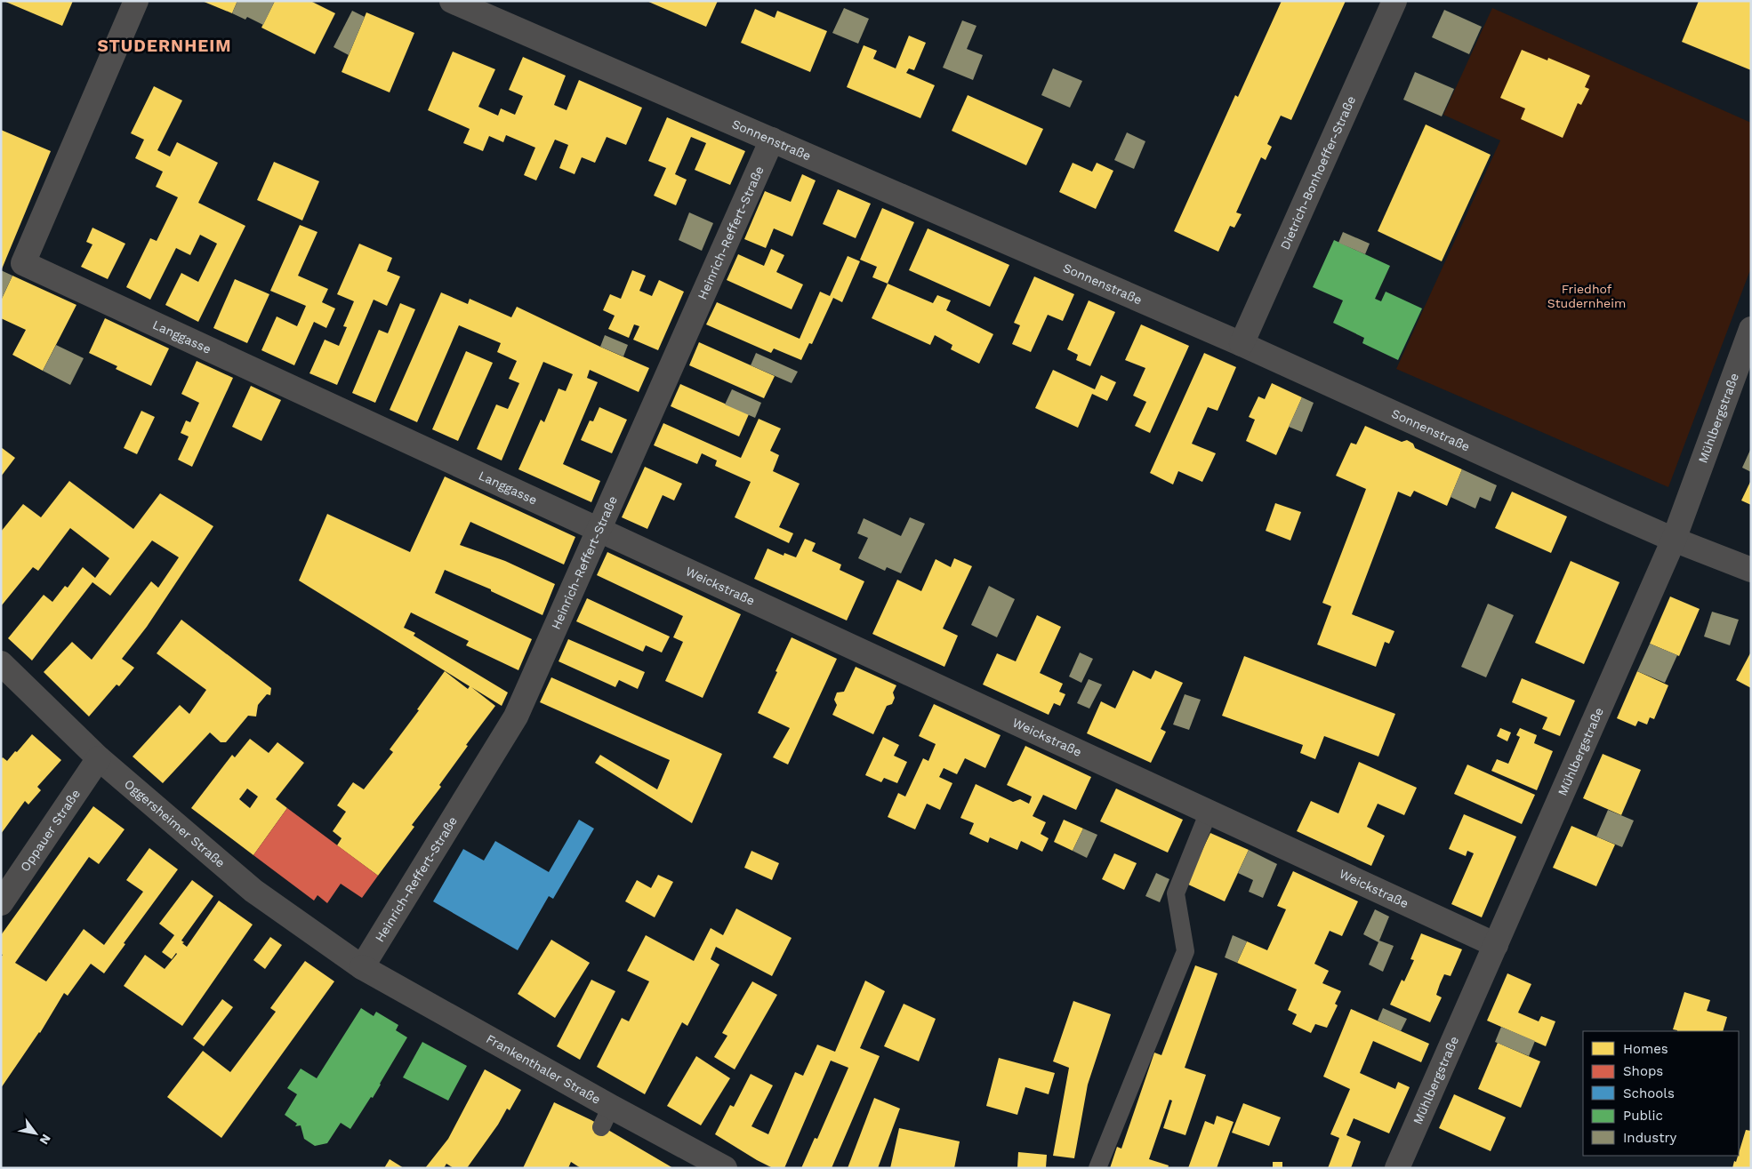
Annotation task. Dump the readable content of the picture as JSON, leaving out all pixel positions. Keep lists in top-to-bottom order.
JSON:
{
  "streets": {
    "street": [
      "Sonnenstraße",
      "Dietrich-Bonhoeffer-Straße",
      "Heinrich-Reffert-Straße",
      "Langgasse",
      "Mühlbergstraße",
      "Weickstraße",
      "Oggersheimer Straße",
      "Oppauer Straße",
      "Frankenthaler Straße"
    ]
  },
  "crossings": [
    ["Sonnenstraße", "Dietrich-Bonhoeffer-Straße"],
    ["Sonnenstraße", "Heinrich-Reffert-Straße"],
    ["Sonnenstraße", "Mühlbergstraße"],
    ["Heinrich-Reffert-Straße", "Langgasse"],
    ["Heinrich-Reffert-Straße", "Weickstraße"],
    ["Heinrich-Reffert-Straße", "Oggersheimer Straße"],
    ["Heinrich-Reffert-Straße", "Frankenthaler Straße"],
    ["Langgasse", "Weickstraße"],
    ["Mühlbergstraße", "Weickstraße"],
    ["Oggersheimer Straße", "Oppauer Straße"],
    ["Oggersheimer Straße", "Frankenthaler Straße"]
  ],
  "districts": ["STUDERNHEIM"],
  "parks": ["Friedhof Studernheim"],
  "legend": [
    "Homes",
    "Shops",
    "Schools",
    "Public",
    "Industry"
  ],
  "north": "bottom right"
}
